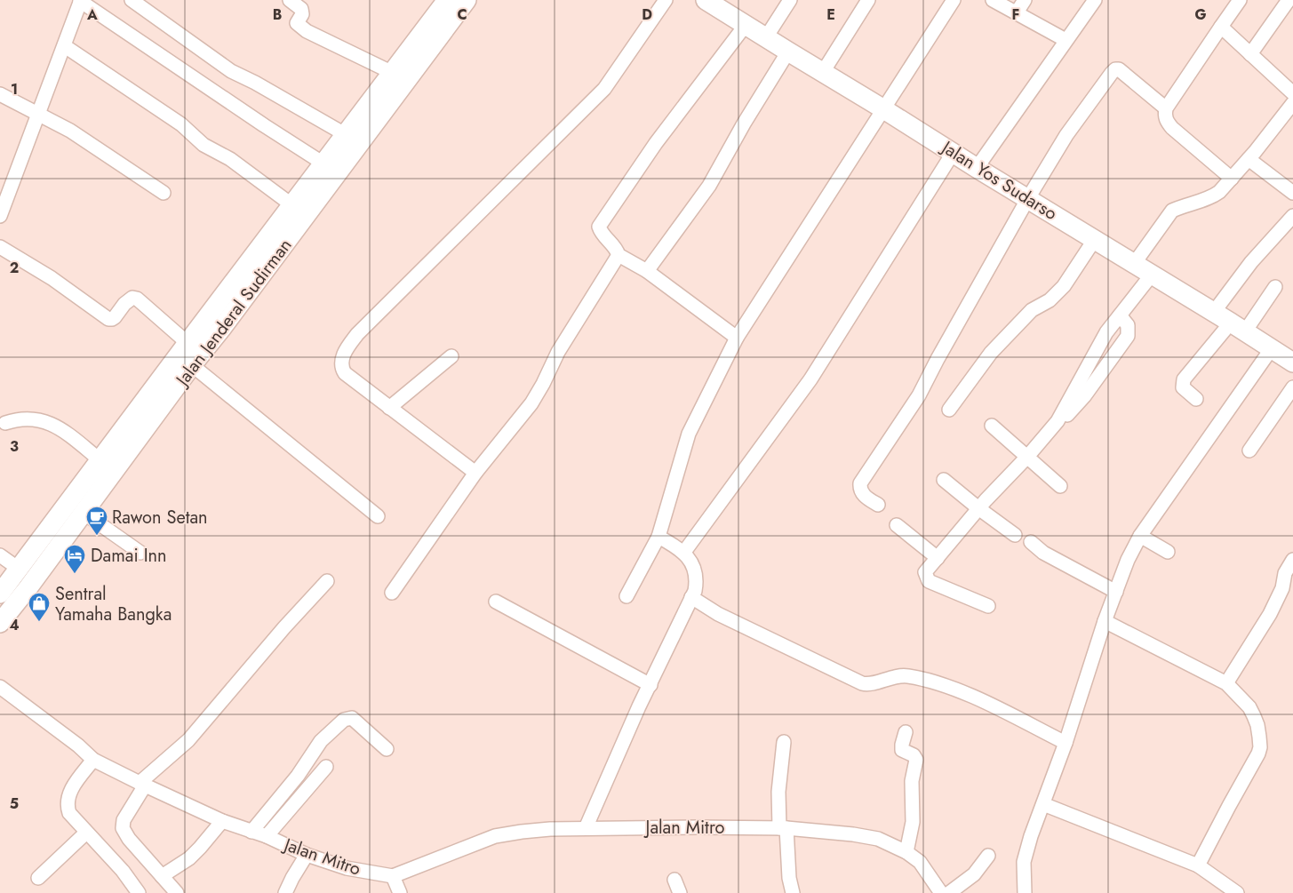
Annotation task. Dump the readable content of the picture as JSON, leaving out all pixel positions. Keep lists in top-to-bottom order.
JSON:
{
  "streets": {
    "highway": ["Jalan Yos Sudarso", "Jalan Jenderal Sudirman"],
    "street": ["Jalan Mitro"]
  },
  "places": {
    "cafe": ["Rawon Setan"],
    "hotel": ["Damai Inn"],
    "shop": ["Sentral Yamaha Bangka"]
  },
  "grid": {
    "columns": [
      "A",
      "B",
      "C",
      "D",
      "E",
      "F",
      "G"
    ],
    "rows": [
      "1",
      "2",
      "3",
      "4",
      "5"
    ]
  }
}
